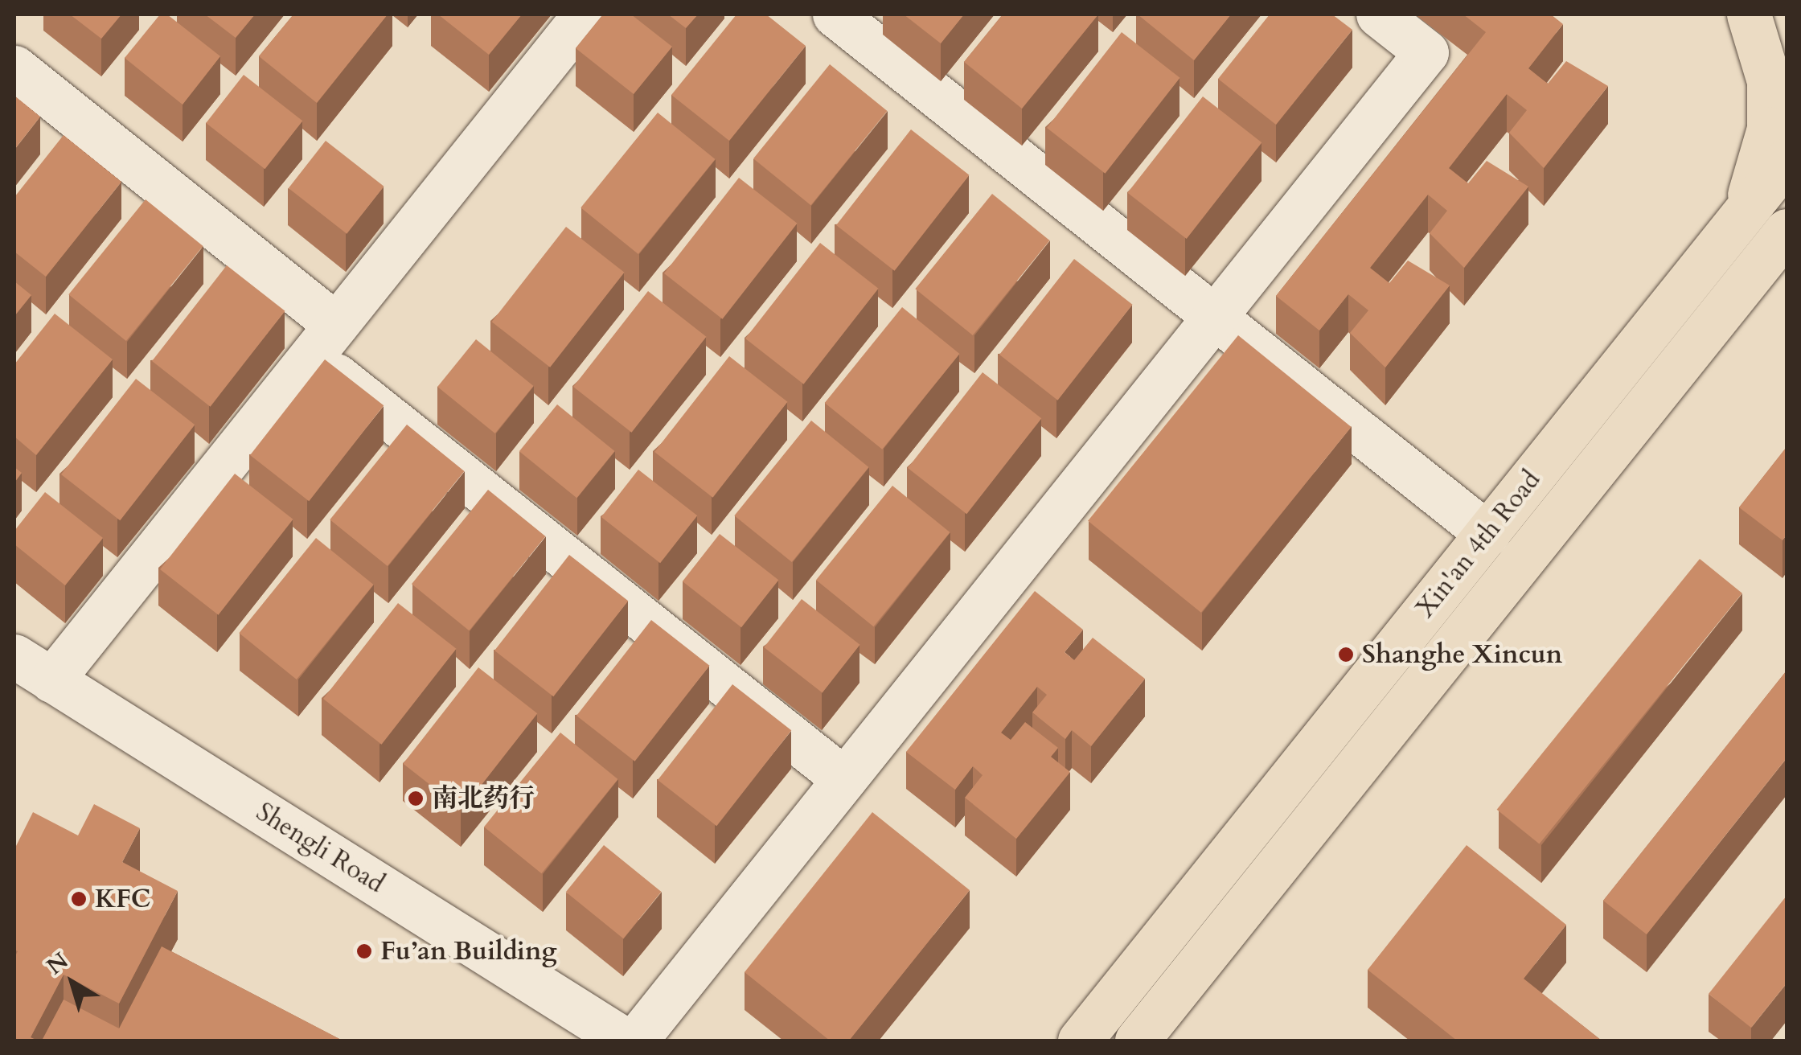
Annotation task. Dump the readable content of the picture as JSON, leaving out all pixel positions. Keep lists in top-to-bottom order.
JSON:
{
  "streets": {
    "main road": ["Xin'an 4th Road"],
    "street": ["Shengli Road"]
  },
  "places": [
    "Shanghe Xincun",
    "南北药行",
    "KFC",
    "Fu’an Building"
  ],
  "north": "top left"
}
